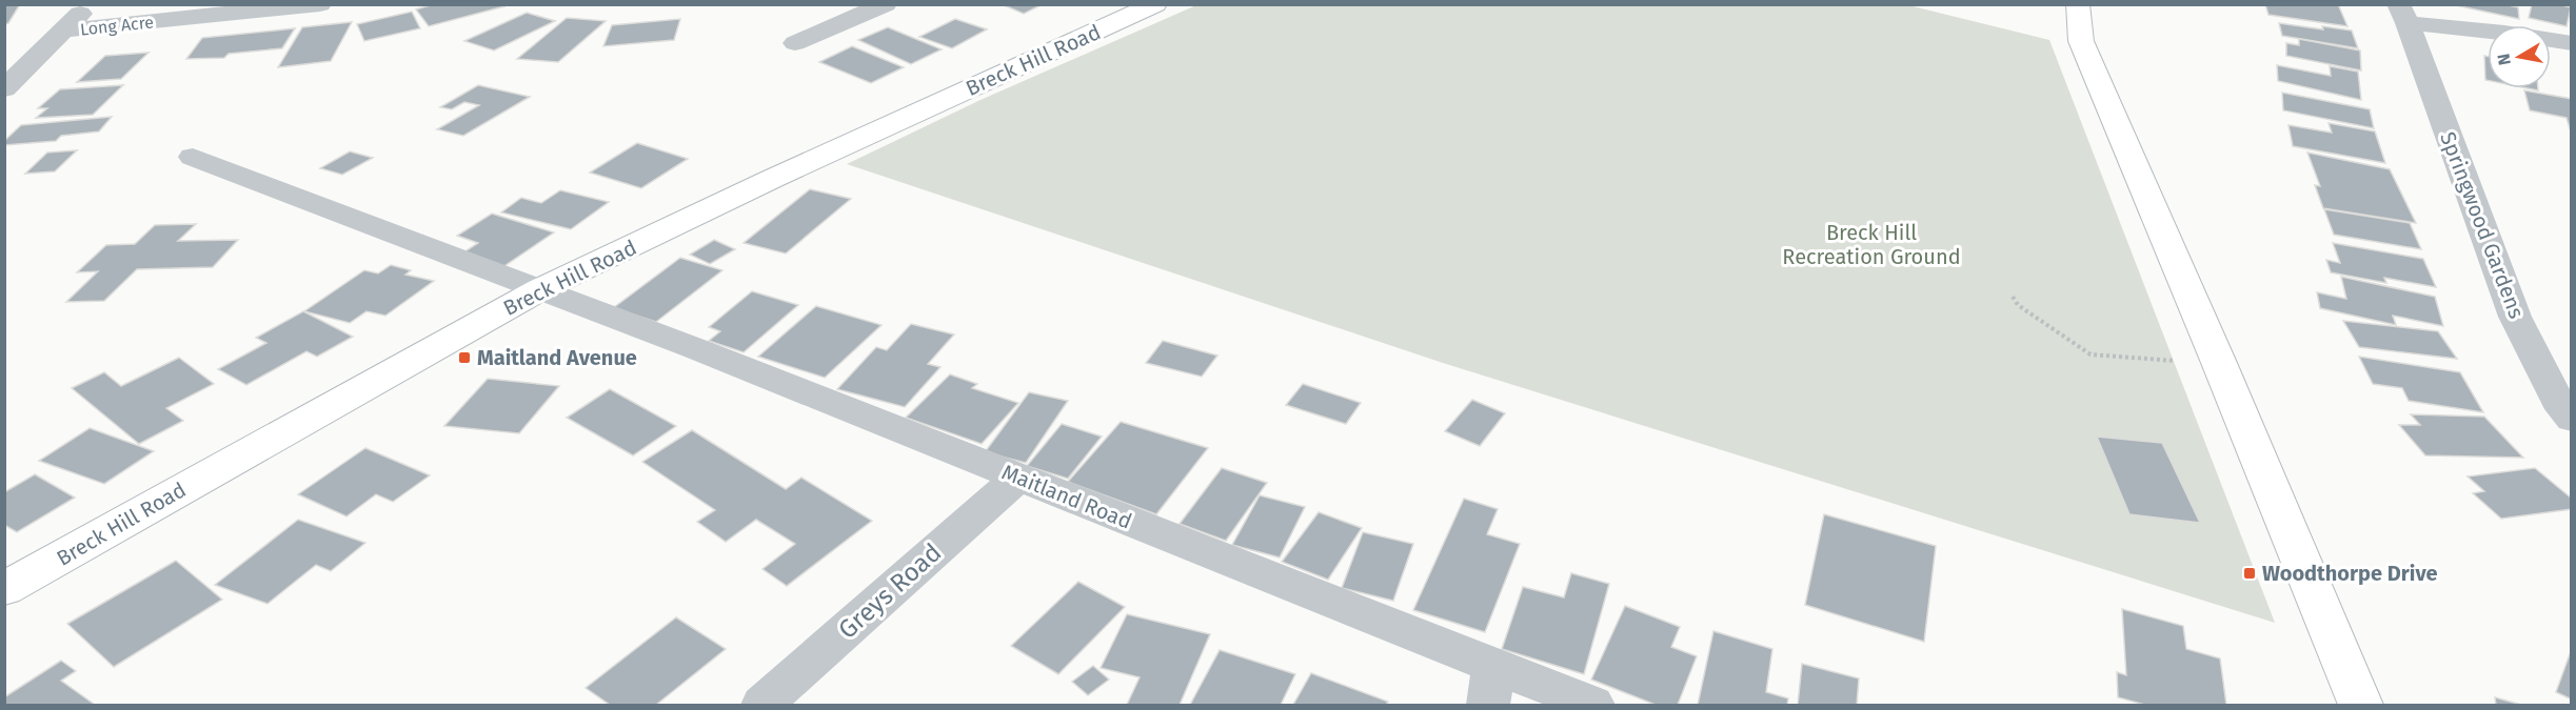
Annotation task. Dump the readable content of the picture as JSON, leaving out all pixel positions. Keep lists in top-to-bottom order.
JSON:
{
  "streets": {
    "street": [
      "Long Acre",
      "Breck Hill Road",
      "Springwood Gardens",
      "Maitland Road",
      "Greys Road"
    ]
  },
  "crossings": [
    ["Breck Hill Road", "Maitland Road"],
    ["Maitland Road", "Greys Road"]
  ],
  "parks": ["Breck Hill Recreation Ground"],
  "places": {
    "transit": ["Maitland Avenue", "Woodthorpe Drive"]
  },
  "north": "left"
}
